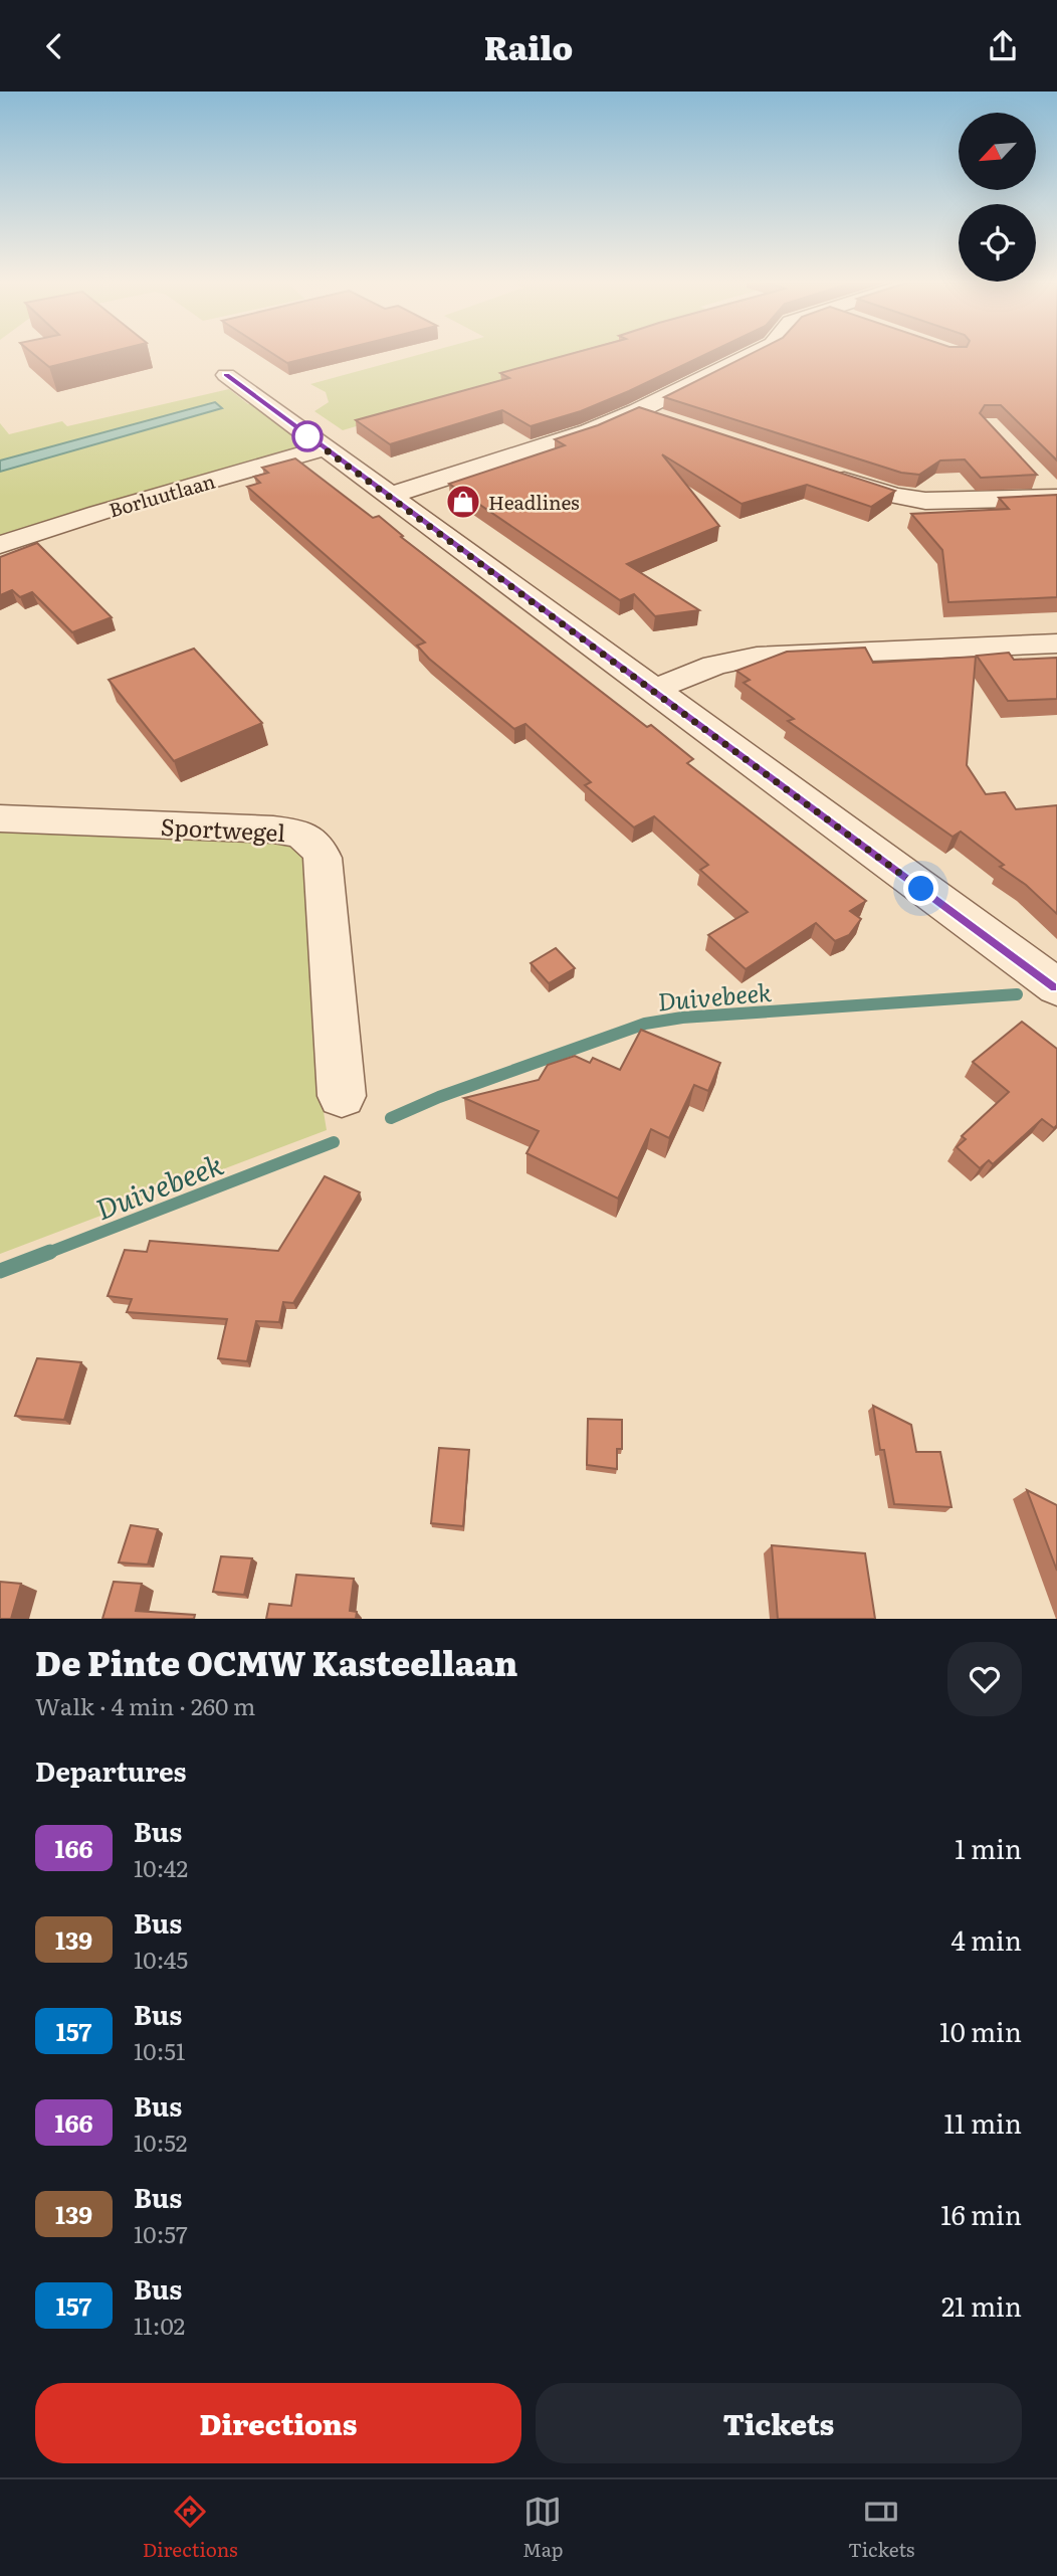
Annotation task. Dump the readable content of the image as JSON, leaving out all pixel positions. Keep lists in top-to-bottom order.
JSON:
{
  "streets": {
    "street": ["Borluutlaan", "Sportwegel"]
  },
  "water": ["Duivebeek"],
  "places": {
    "shop": ["Headlines"]
  },
  "lines": ["bus line 166"],
  "north": "bottom left",
  "page": {
    "header": "Railo",
    "heading": [
      ["De Pinte OCMW Kasteellaan", "Walk · 4 min · 260 m"],
      "Departures"
    ],
    "list": [
      {
        "mark": "166",
        "name": "Bus",
        "note": "10:42",
        "value": "1 min"
      },
      {
        "mark": "139",
        "name": "Bus",
        "note": "10:45",
        "value": "4 min"
      },
      {
        "mark": "157",
        "name": "Bus",
        "note": "10:51",
        "value": "10 min"
      },
      {
        "mark": "166",
        "name": "Bus",
        "note": "10:52",
        "value": "11 min"
      },
      {
        "mark": "139",
        "name": "Bus",
        "note": "10:57",
        "value": "16 min"
      },
      {
        "mark": "157",
        "name": "Bus",
        "note": "11:02",
        "value": "21 min"
      }
    ],
    "buttons": ["Directions", "Tickets"],
    "tabs": ["Directions", "Map", "Tickets"]
  }
}
